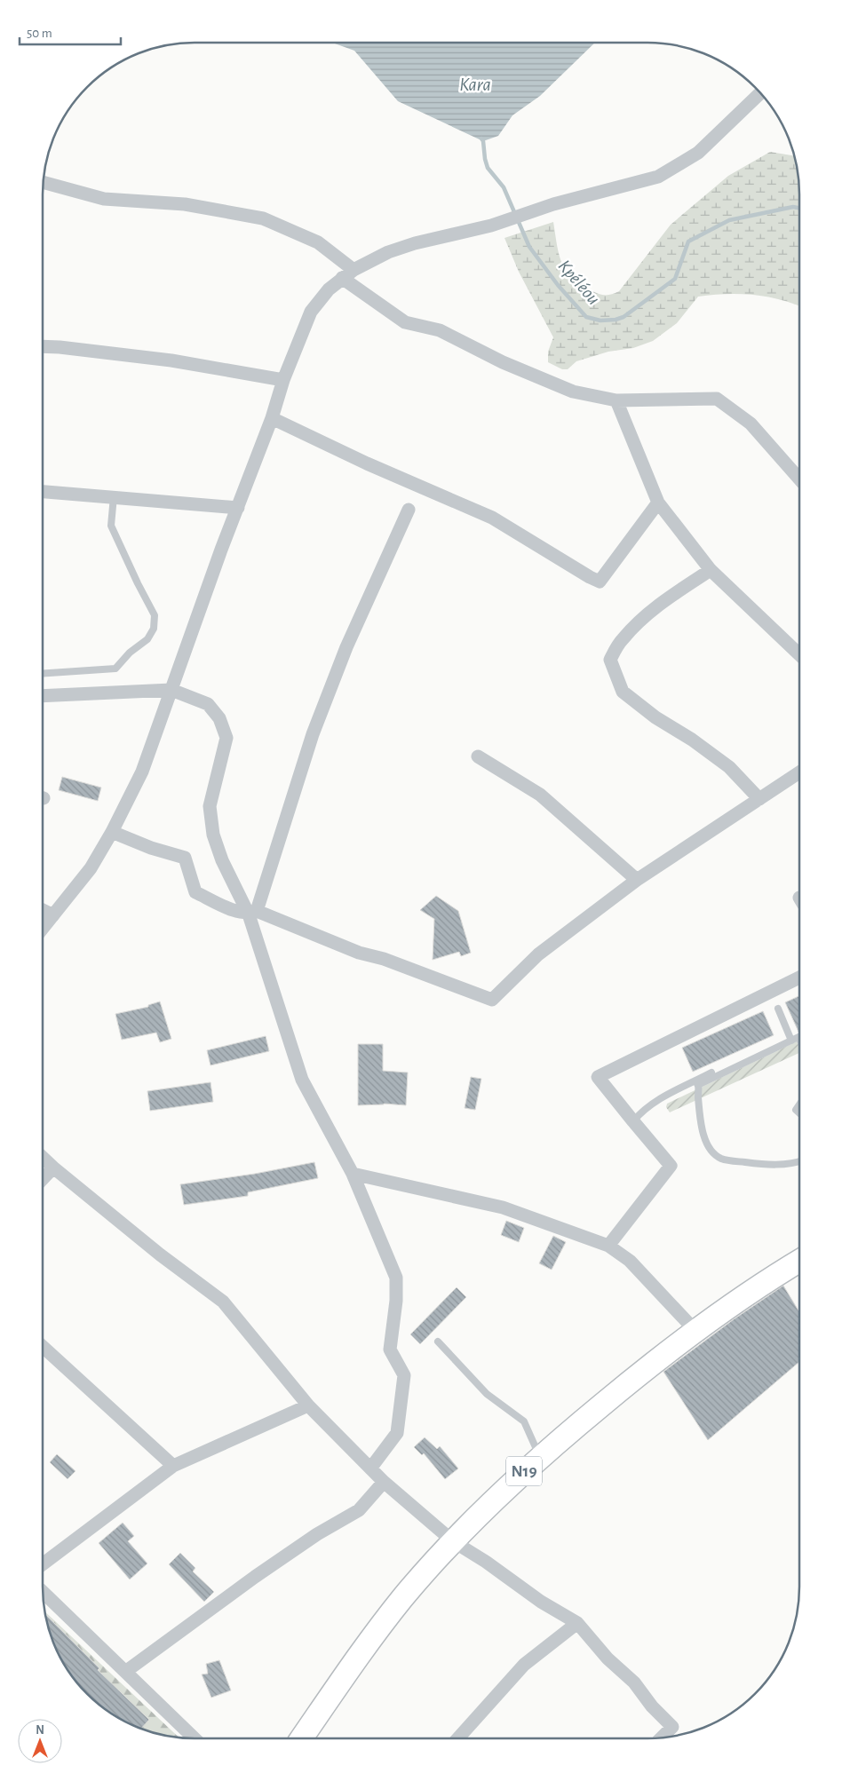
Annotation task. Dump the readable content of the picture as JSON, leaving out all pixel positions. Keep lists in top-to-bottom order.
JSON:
{
  "streets": {
    "main road": ["N19"]
  },
  "water": ["Kara", "Kpéléou"],
  "scale_bar": "50 m",
  "north": "top"
}
